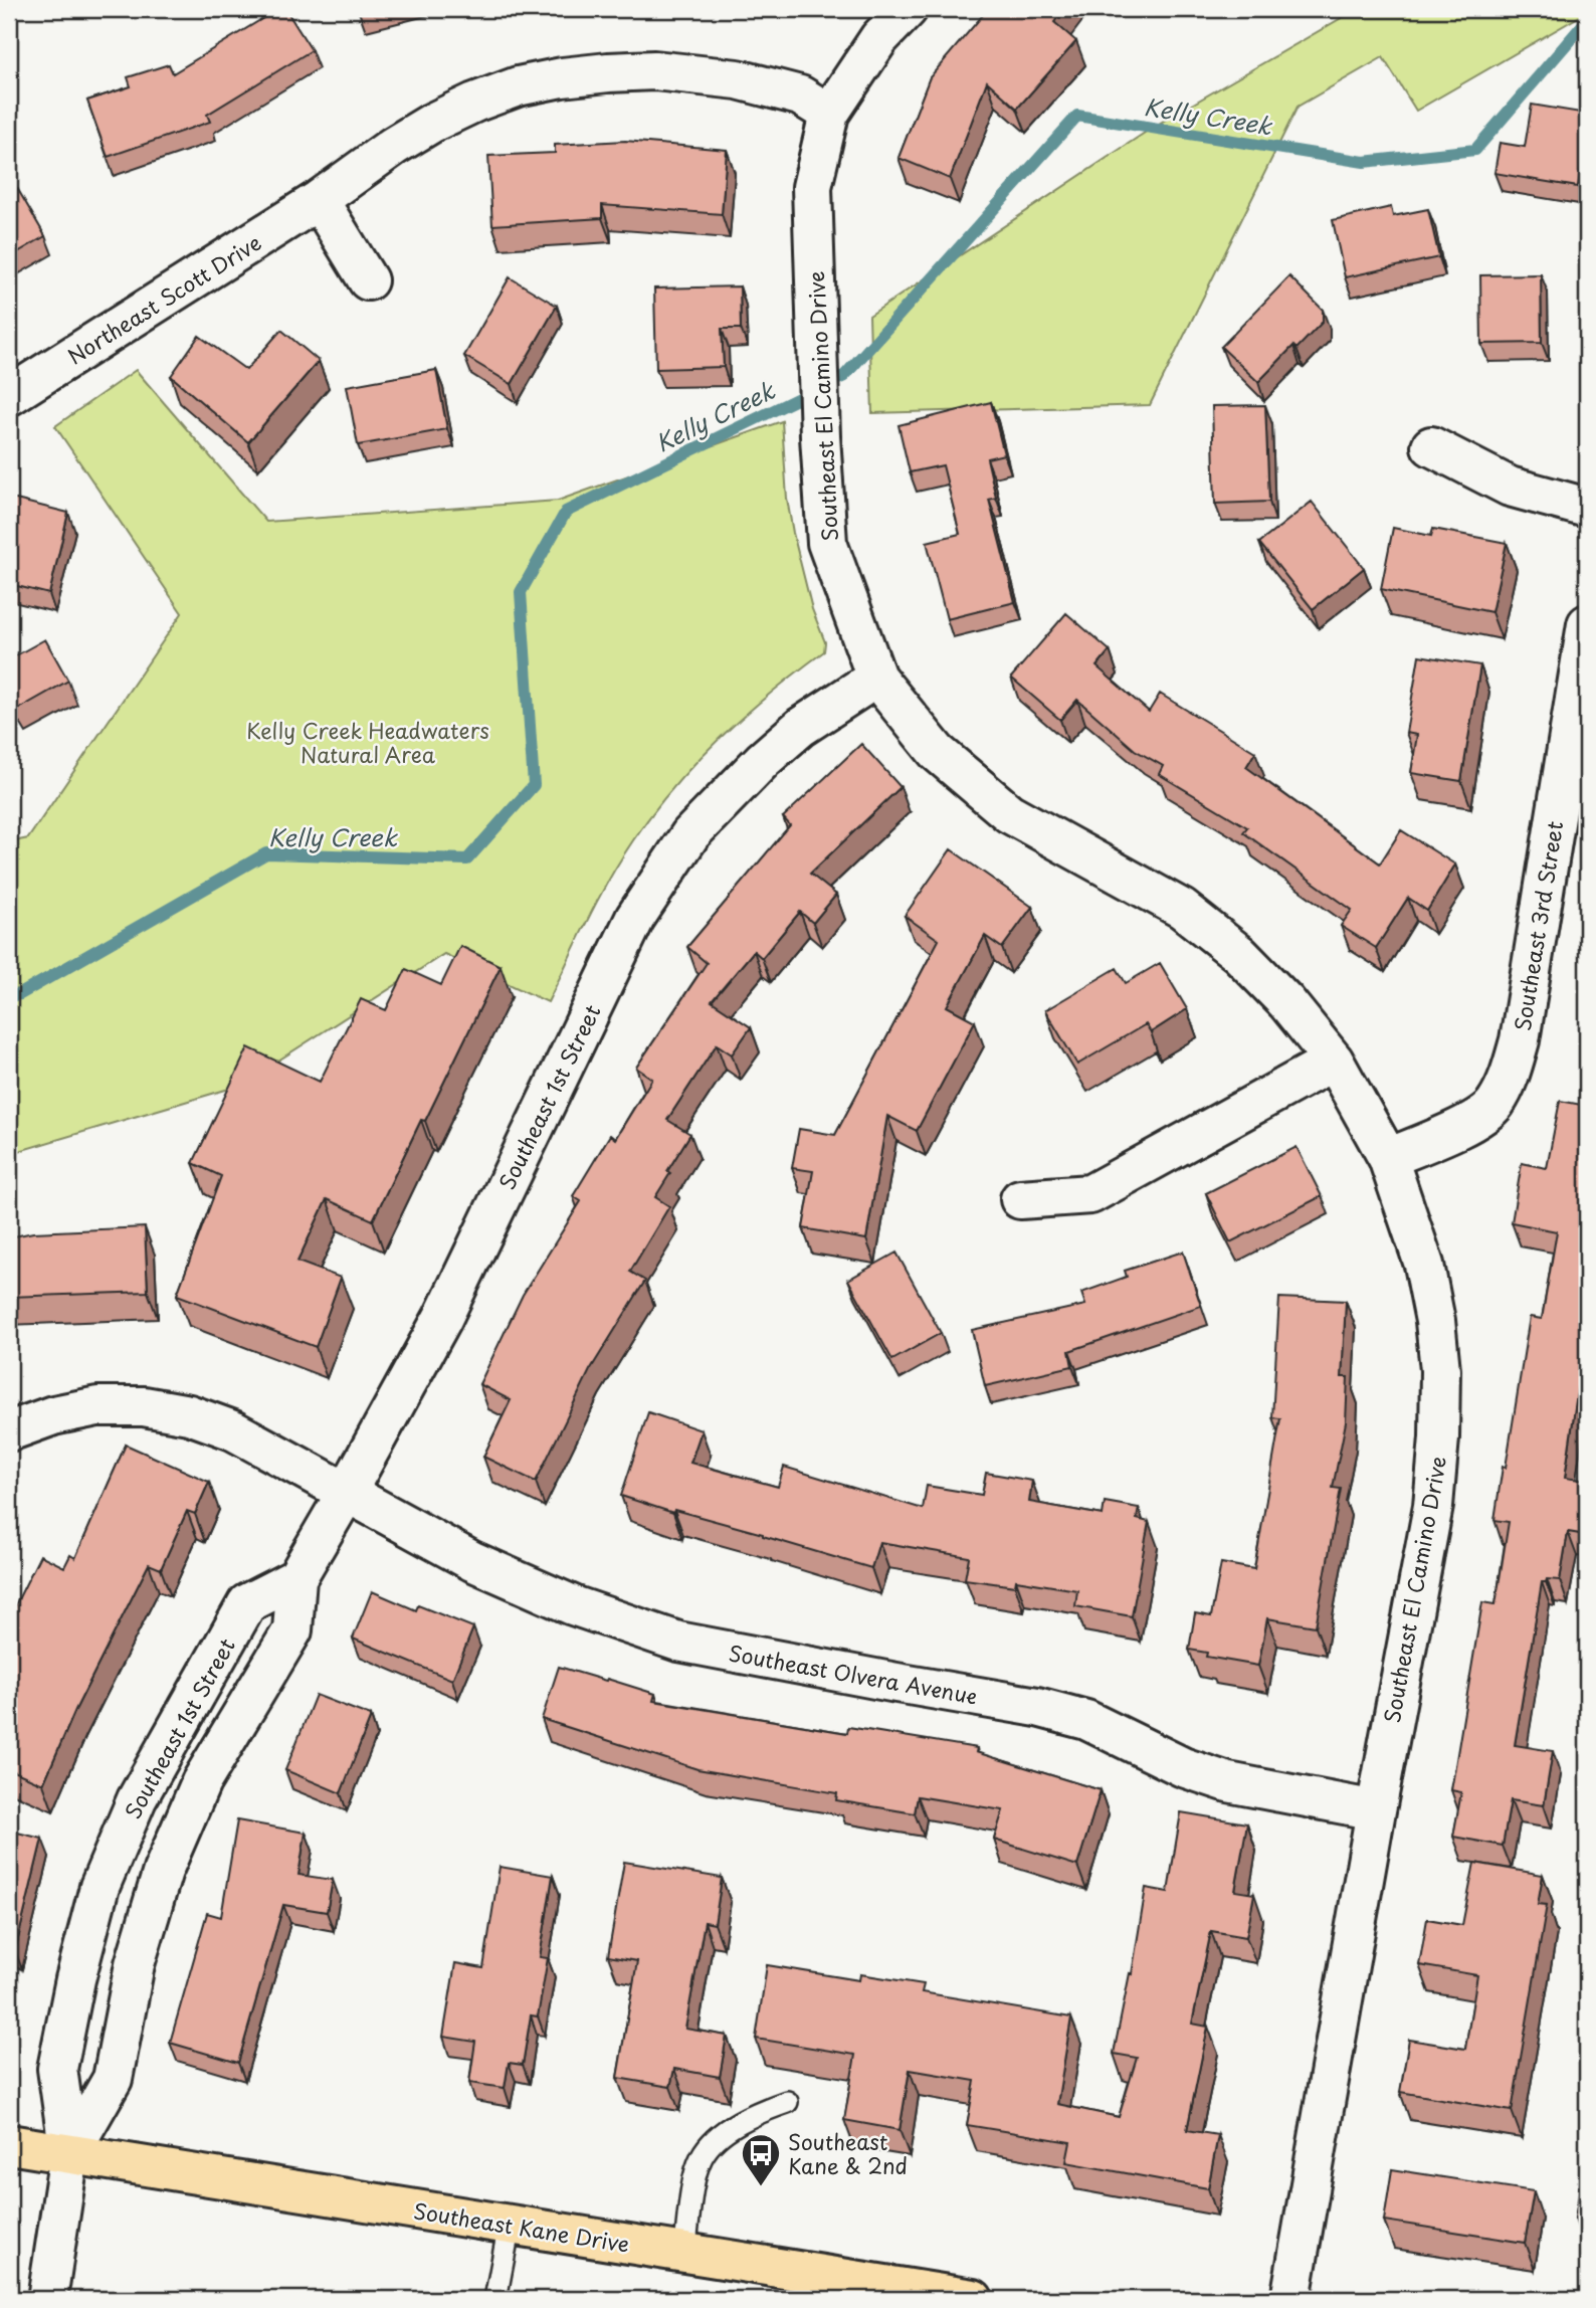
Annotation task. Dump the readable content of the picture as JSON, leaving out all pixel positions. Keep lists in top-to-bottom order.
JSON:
{
  "streets": {
    "main road": ["Southeast Kane Drive"],
    "street": [
      "Northeast Scott Drive",
      "Southeast El Camino Drive",
      "Southeast 3rd Street",
      "Southeast 1st Street",
      "Southeast Olvera Avenue"
    ]
  },
  "crossings": [
    ["Northeast Scott Drive", "Southeast El Camino Drive"],
    ["Southeast El Camino Drive", "Southeast 3rd Street"],
    ["Southeast El Camino Drive", "Southeast 1st Street"],
    ["Southeast El Camino Drive", "Southeast Olvera Avenue"],
    ["Southeast 1st Street", "Southeast Olvera Avenue"],
    ["Southeast 1st Street", "Southeast Kane Drive"]
  ],
  "water": ["Kelly Creek"],
  "parks": ["Kelly Creek Headwaters Natural Area"],
  "places": {
    "bus stop": ["Southeast Kane & 2nd"]
  }
}
